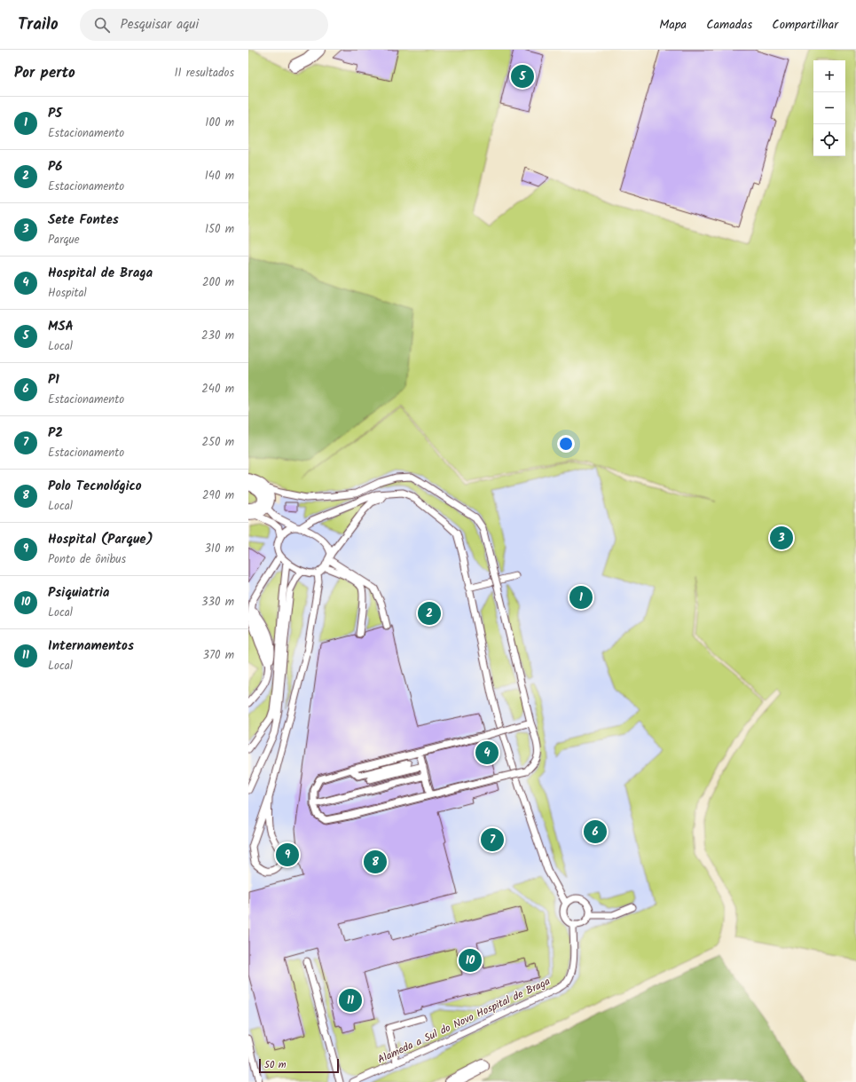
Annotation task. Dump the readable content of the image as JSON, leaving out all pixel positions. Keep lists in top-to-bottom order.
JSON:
{
  "streets": {
    "lane": ["Alameda a Sul do Novo Hospital de Braga"]
  },
  "scale_bar": "50 m",
  "page": {
    "header": "Trailo",
    "search": "Pesquisar aqui",
    "nav": ["Mapa", "Camadas", "Compartilhar"],
    "heading": ["Por perto", "11 resultados"],
    "map_buttons": ["+", "−"],
    "pins": [
      "5",
      "3",
      "1",
      "2",
      "4",
      "6",
      "7",
      "9",
      "8",
      "10",
      "11"
    ],
    "list": [
      {
        "mark": "1",
        "name": "P5",
        "note": "Estacionamento",
        "value": "100 m"
      },
      {
        "mark": "2",
        "name": "P6",
        "note": "Estacionamento",
        "value": "140 m"
      },
      {
        "mark": "3",
        "name": "Sete Fontes",
        "note": "Parque",
        "value": "150 m"
      },
      {
        "mark": "4",
        "name": "Hospital de Braga",
        "note": "Hospital",
        "value": "200 m"
      },
      {
        "mark": "5",
        "name": "MSA",
        "note": "Local",
        "value": "230 m"
      },
      {
        "mark": "6",
        "name": "P1",
        "note": "Estacionamento",
        "value": "240 m"
      },
      {
        "mark": "7",
        "name": "P2",
        "note": "Estacionamento",
        "value": "250 m"
      },
      {
        "mark": "8",
        "name": "Polo Tecnológico",
        "note": "Local",
        "value": "290 m"
      },
      {
        "mark": "9",
        "name": "Hospital (Parque)",
        "note": "Ponto de ônibus",
        "value": "310 m"
      },
      {
        "mark": "10",
        "name": "Psiquiatria",
        "note": "Local",
        "value": "330 m"
      },
      {
        "mark": "11",
        "name": "Internamentos",
        "note": "Local",
        "value": "370 m"
      }
    ],
    "scale": "50 m"
  }
}
